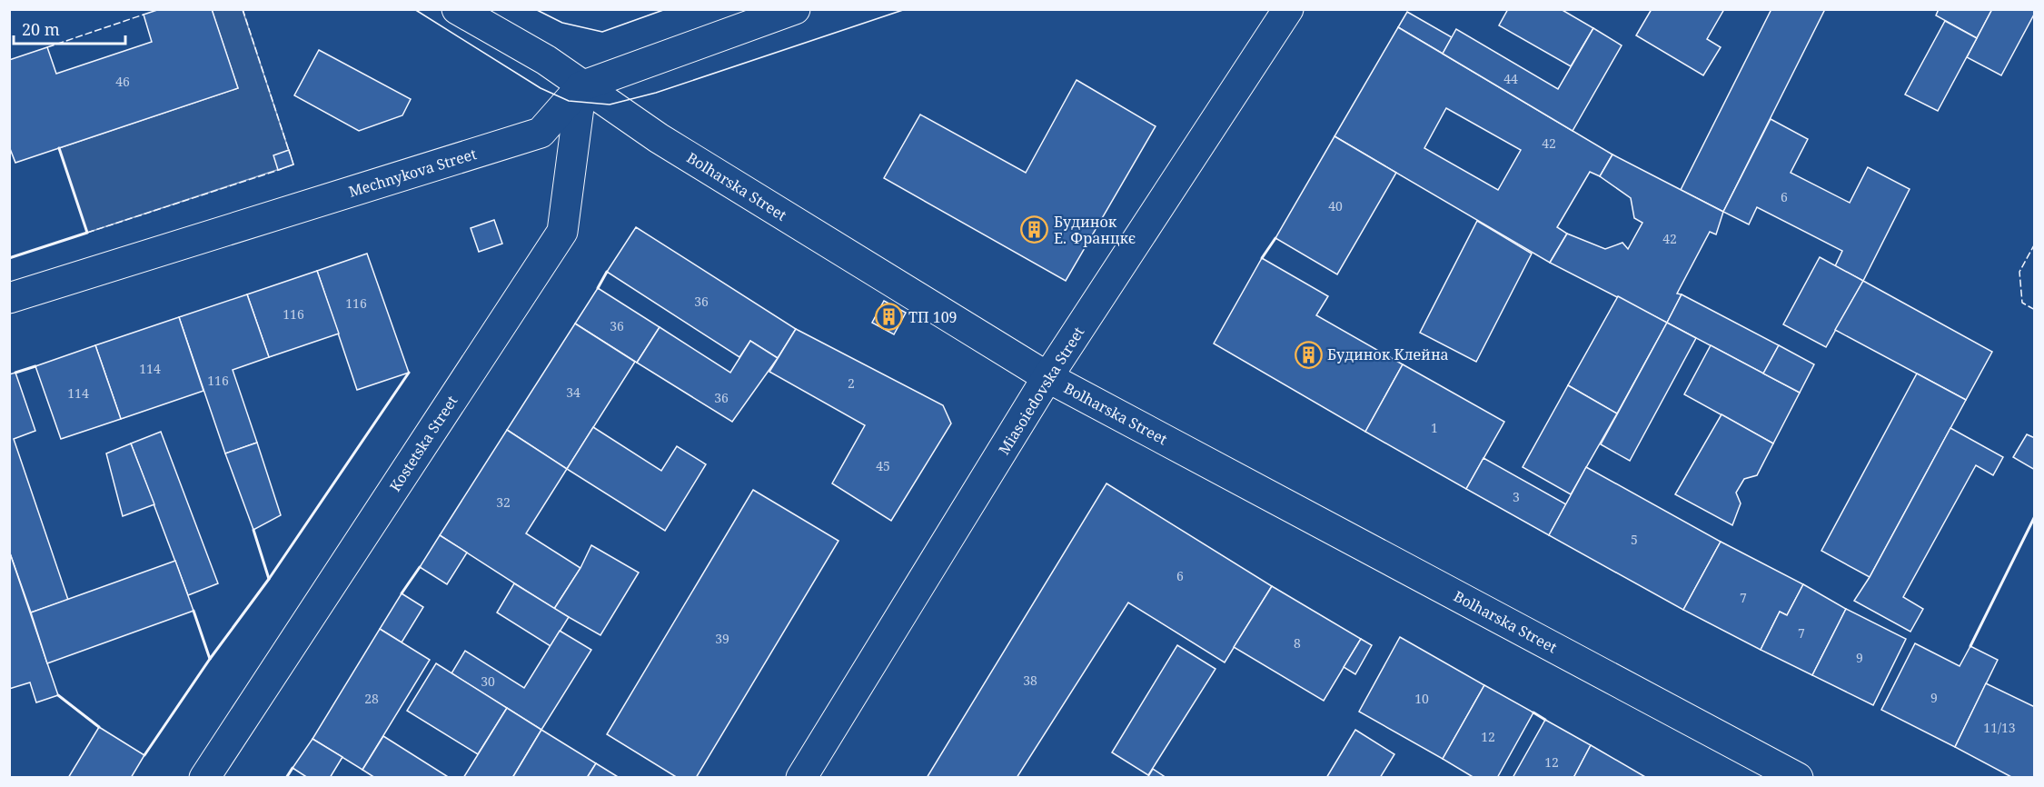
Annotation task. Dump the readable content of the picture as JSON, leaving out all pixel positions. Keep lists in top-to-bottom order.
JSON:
{
  "streets": {
    "street": [
      "Mechnykova Street",
      "Bolharska Street",
      "Miasoiedovska Street",
      "Kostetska Street"
    ]
  },
  "crossings": [
    ["Mechnykova Street", "Bolharska Street"],
    ["Mechnykova Street", "Kostetska Street"],
    ["Bolharska Street", "Miasoiedovska Street"],
    ["Bolharska Street", "Kostetska Street"]
  ],
  "places": {
    "building": ["Будинок Е. Францкє", "ТП 109", "Будинок Клейна"]
  },
  "house_numbers": [
    "44",
    "46",
    "42",
    "6",
    "40",
    "42",
    "36",
    "116",
    "116",
    "36",
    "114",
    "116",
    "2",
    "34",
    "114",
    "36",
    "1",
    "45",
    "3",
    "32",
    "5",
    "6",
    "7",
    "7",
    "39",
    "8",
    "9",
    "38",
    "30",
    "9",
    "28",
    "10",
    "11/13",
    "12",
    "12"
  ],
  "scale_bar": "20 m"
}
